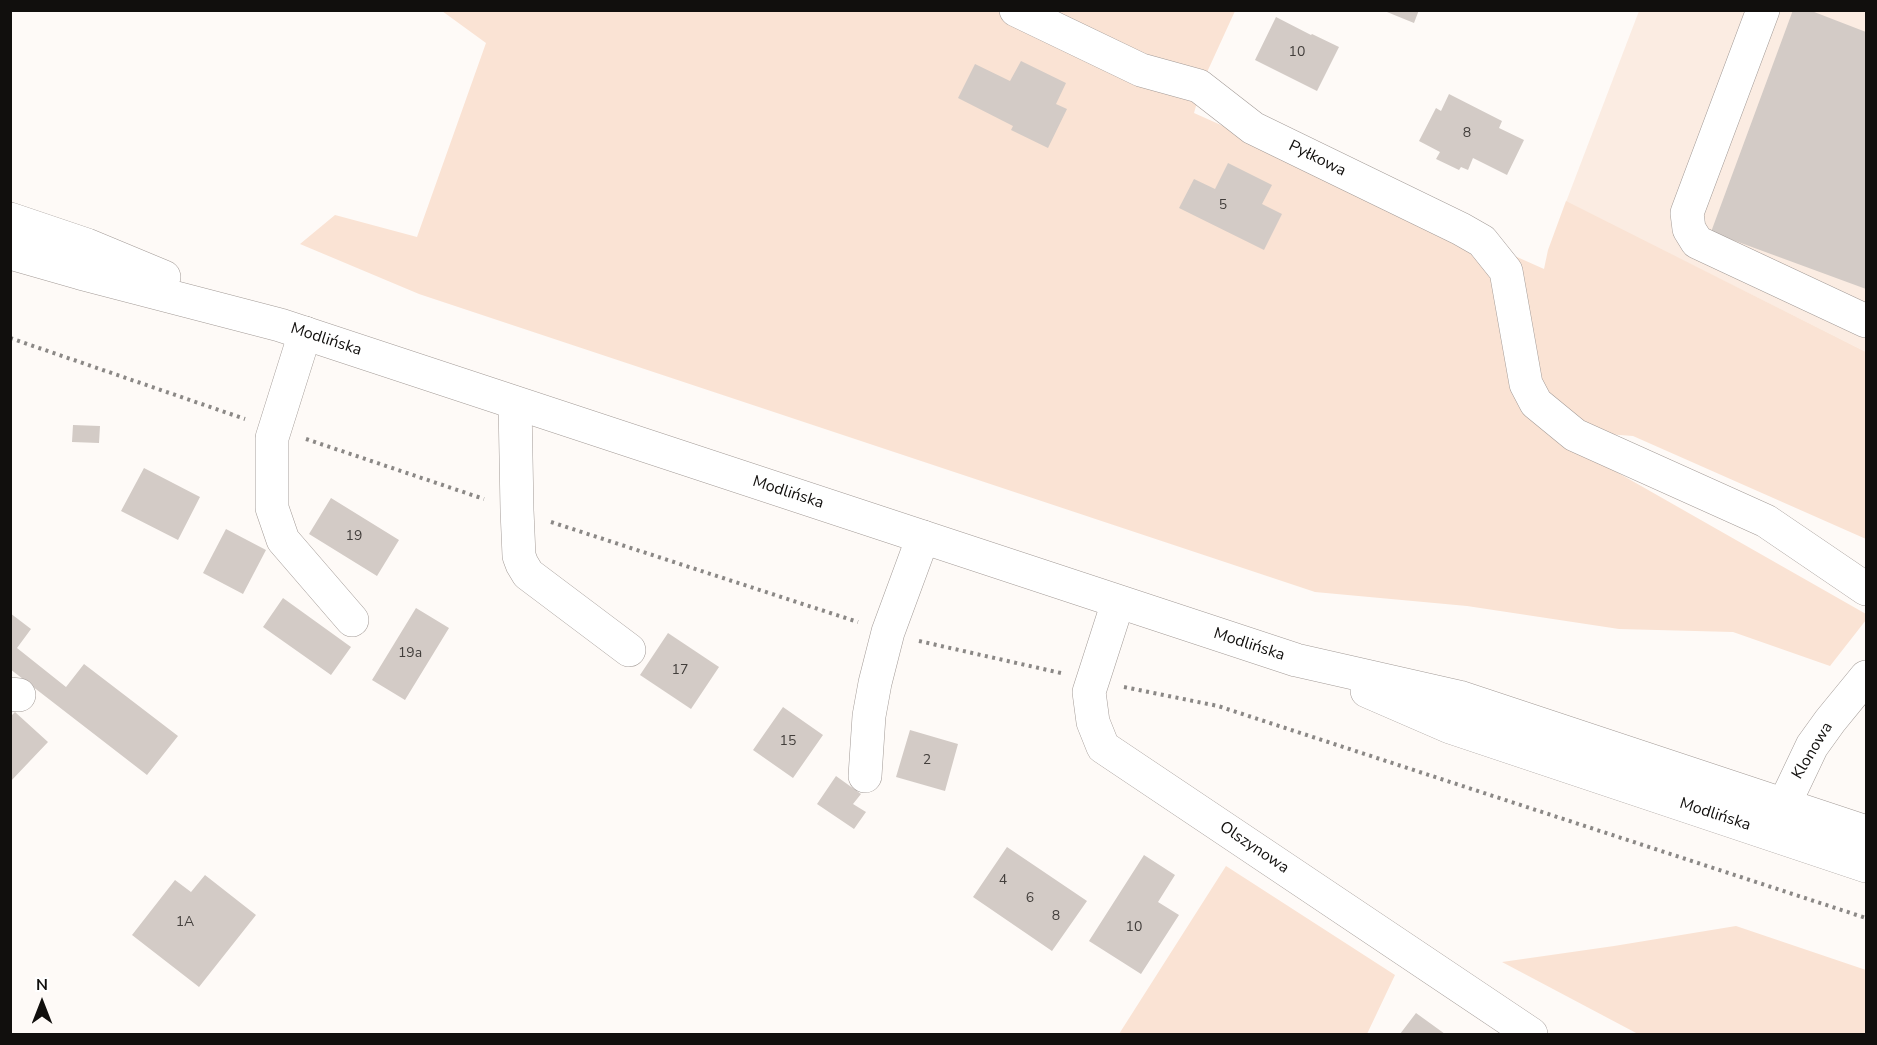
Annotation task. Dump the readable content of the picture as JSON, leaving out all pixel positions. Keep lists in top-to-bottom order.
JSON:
{
  "streets": {
    "main road": [
      "Pyłkowa",
      "Modlińska",
      "Klonowa",
      "Olszynowa"
    ]
  },
  "crossings": [
    ["Modlińska", "Klonowa"],
    ["Modlińska", "Olszynowa"]
  ],
  "house_numbers": [
    "10",
    "8",
    "5",
    "19",
    "19a",
    "17",
    "15",
    "2",
    "4",
    "6",
    "8",
    "1A",
    "10"
  ],
  "north": "top"
}
